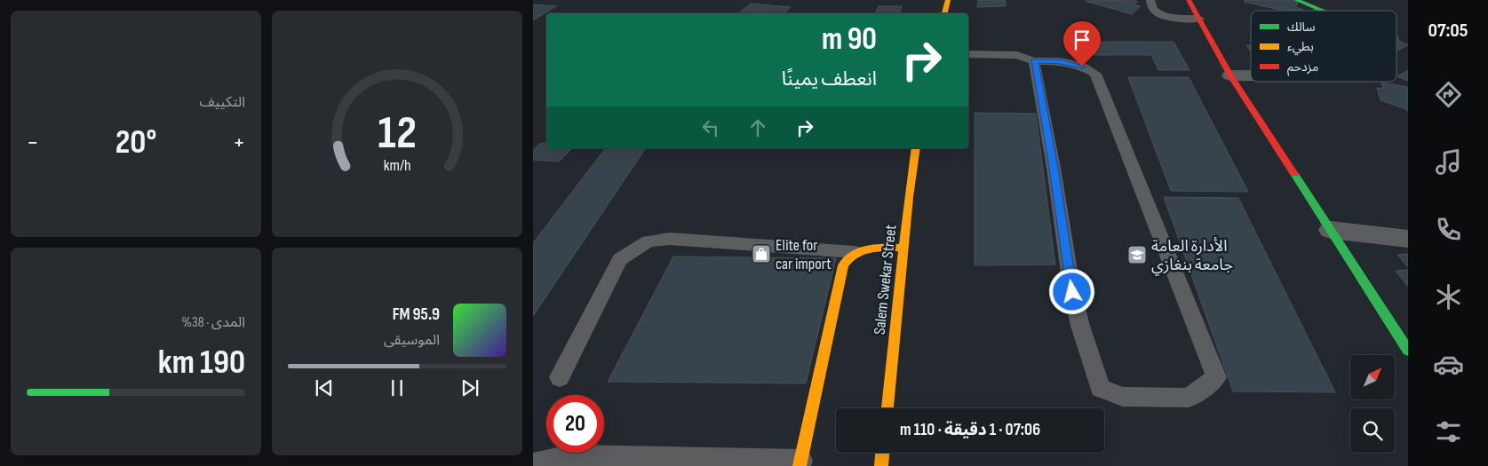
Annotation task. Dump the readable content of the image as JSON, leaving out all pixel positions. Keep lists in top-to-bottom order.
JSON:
{
  "streets": {
    "street": ["Salem Swekar Street"]
  },
  "places": {
    "shop": ["Elite for car import"],
    "school or university": ["الأدارة العامة جامعة بنغازي"]
  },
  "legend": ["سالك", "بطيء", "مزدحم"],
  "north": "top right",
  "page": {
    "tabs": "07:05",
    "tile": [
      "التكييف",
      ["المدى · 38%", "190 km"]
    ],
    "turn": ["90 m", "انعطف يمينًا"],
    "heat": ["−", "20°", "+"],
    "song": ["95.9 FM", "الموسيقى"],
    "limit": "20",
    "trip": "07:06 · 1 دقيقة · 110 m",
    "gauge": ["12", "km/h"]
  }
}
